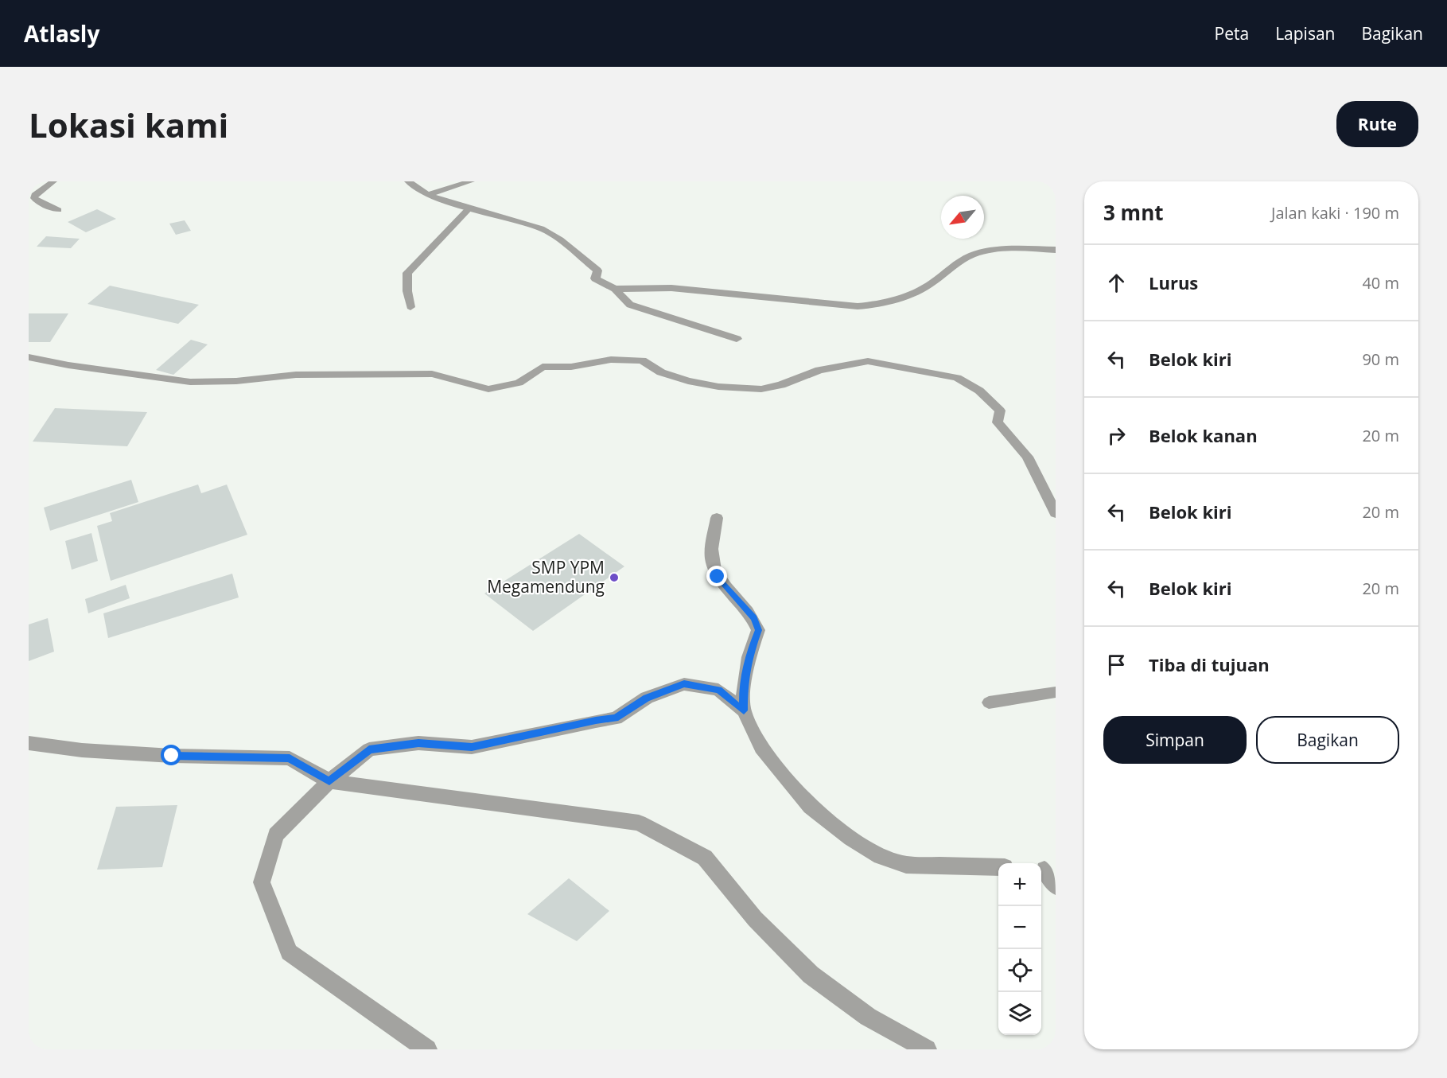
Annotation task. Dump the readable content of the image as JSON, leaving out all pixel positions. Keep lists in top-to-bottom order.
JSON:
{
  "places": ["SMP YPM Megamendung"],
  "north": "bottom left",
  "page": {
    "header": "Atlasly",
    "nav": ["Peta", "Lapisan", "Bagikan"],
    "buttons": [
      "Rute",
      ["Simpan", "Bagikan"]
    ],
    "title": "Lokasi kami",
    "heading": ["3 mnt", "Jalan kaki · 190 m"],
    "list": [
      ["Lurus", "40 m"],
      ["Belok kiri", "90 m"],
      ["Belok kanan", "20 m"],
      ["Belok kiri", "20 m"],
      ["Belok kiri", "20 m"],
      "Tiba di tujuan"
    ],
    "map_buttons": ["+", "−"]
  }
}
